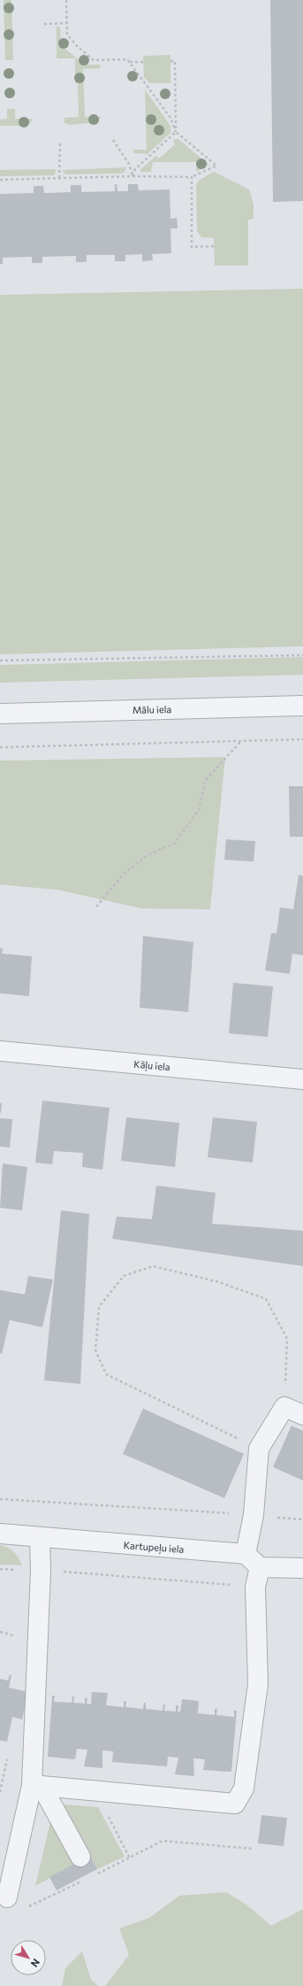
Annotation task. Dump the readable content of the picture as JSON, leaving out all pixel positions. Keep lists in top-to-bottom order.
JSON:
{
  "streets": {
    "street": ["Mālu iela", "Kāļu iela", "Kartupeļu iela"]
  },
  "north": "bottom right"
}
